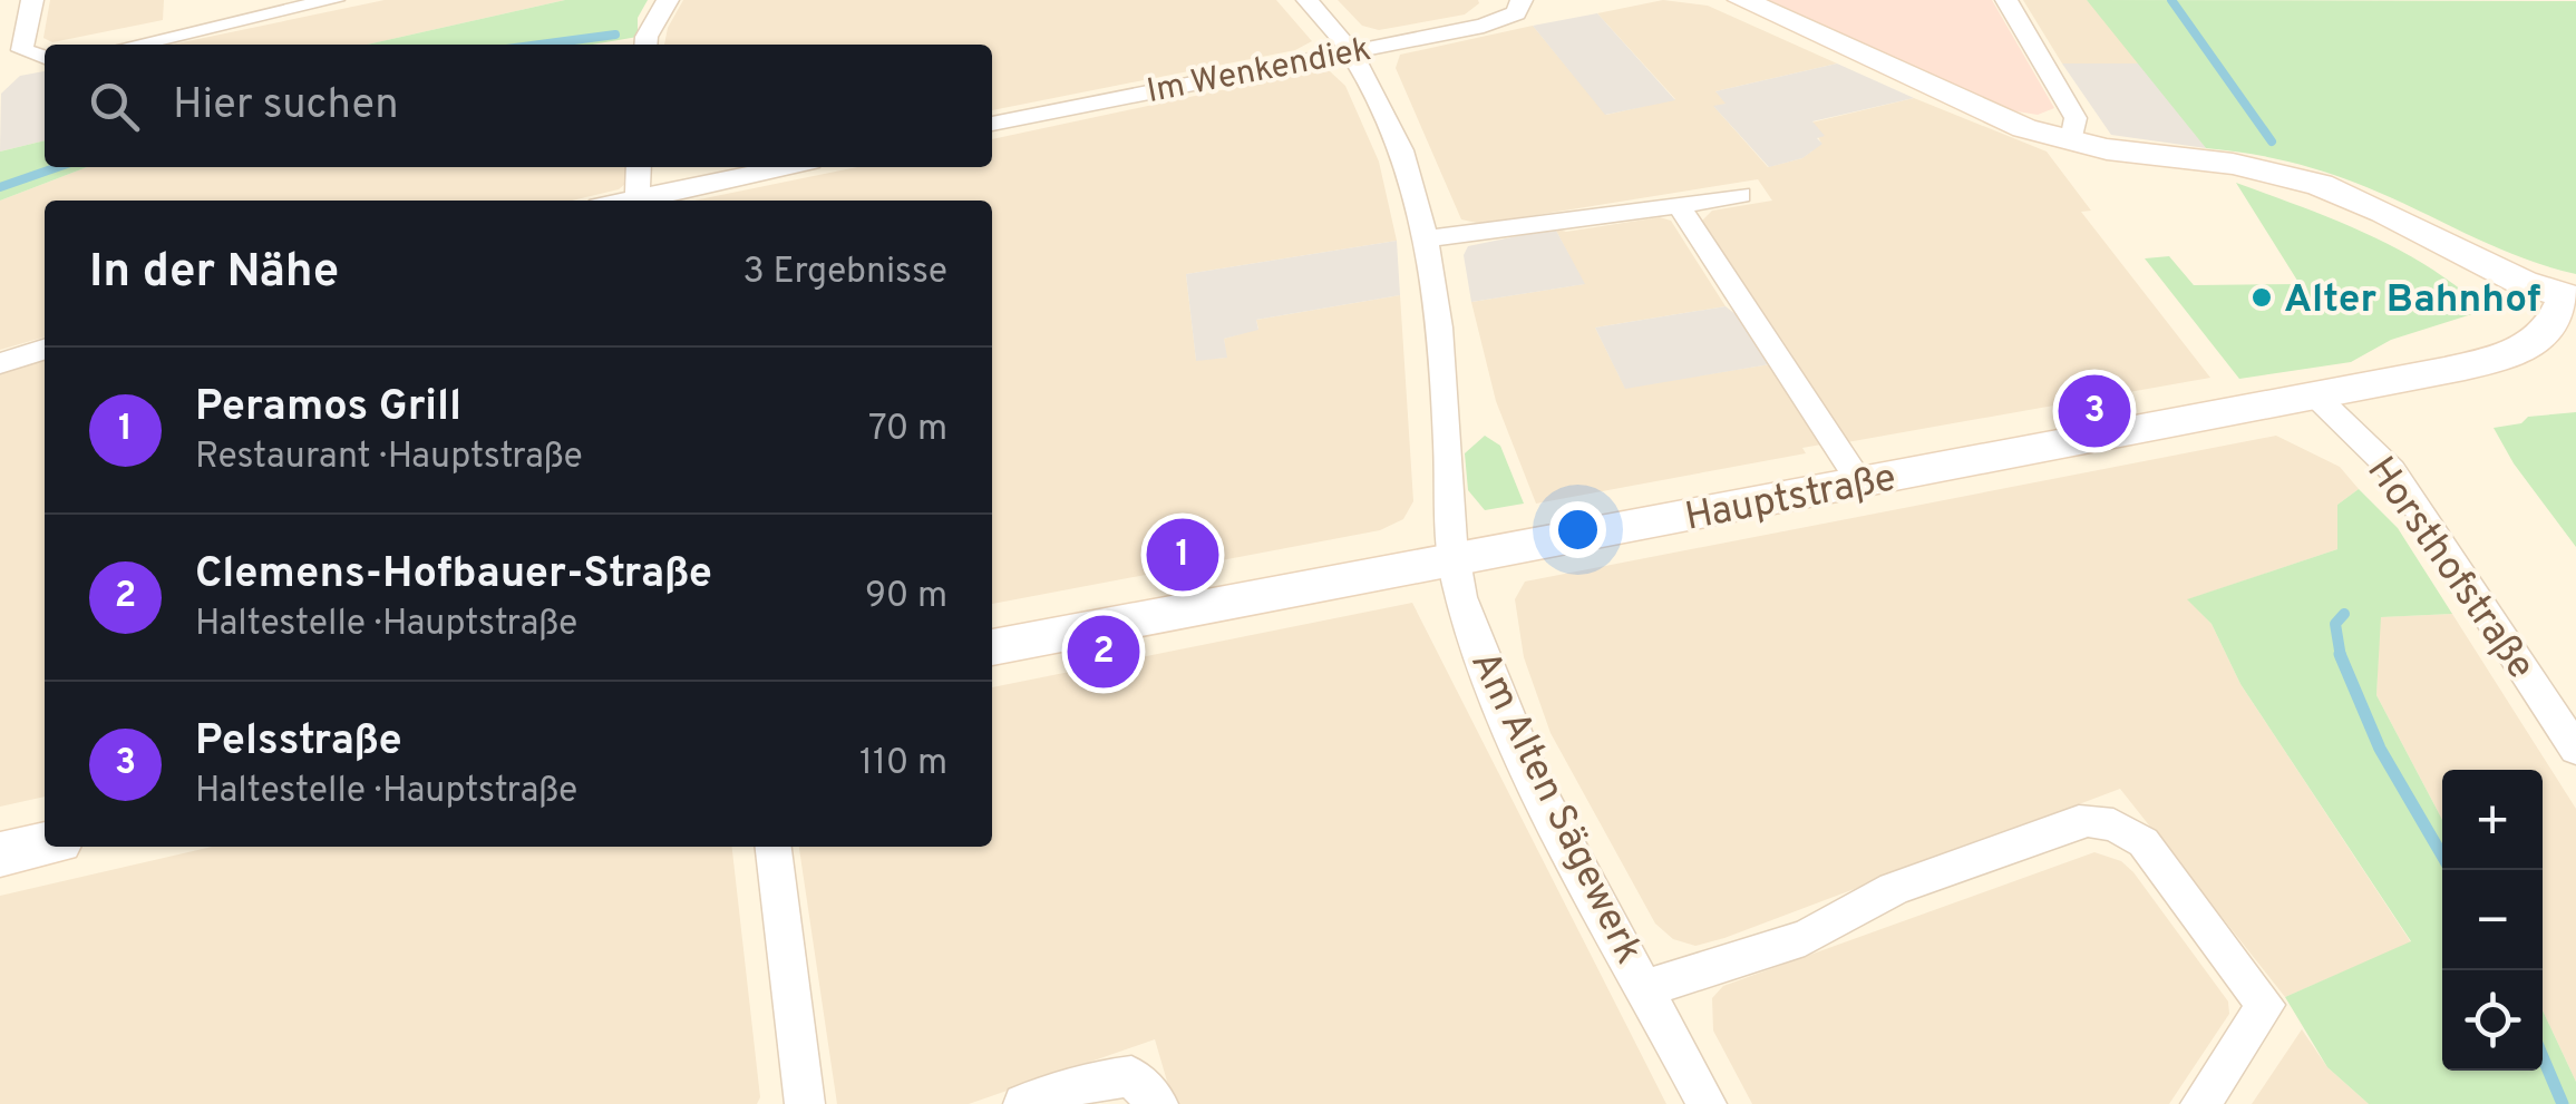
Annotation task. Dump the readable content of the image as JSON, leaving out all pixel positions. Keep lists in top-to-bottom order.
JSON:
{
  "streets": {
    "street": [
      "Im Wenkendiek",
      "Hauptstraße",
      "Horsthofstraße",
      "Am Alten Sägewerk"
    ]
  },
  "crossings": [
    ["Im Wenkendiek", "Am Alten Sägewerk"],
    ["Hauptstraße", "Horsthofstraße"],
    ["Hauptstraße", "Am Alten Sägewerk"]
  ],
  "places": ["Alter Bahnhof"],
  "page": {
    "search": "Hier suchen",
    "heading": ["In der Nähe", "3 Ergebnisse"],
    "list": [
      {
        "mark": "1",
        "name": "Peramos Grill",
        "note": "Restaurant · Hauptstraße",
        "value": "70 m"
      },
      {
        "mark": "2",
        "name": "Clemens-Hofbauer-Straße",
        "note": "Haltestelle · Hauptstraße",
        "value": "90 m"
      },
      {
        "mark": "3",
        "name": "Pelsstraße",
        "note": "Haltestelle · Hauptstraße",
        "value": "110 m"
      }
    ],
    "pins": ["3", "1", "2"],
    "map_buttons": ["+", "−"]
  }
}
